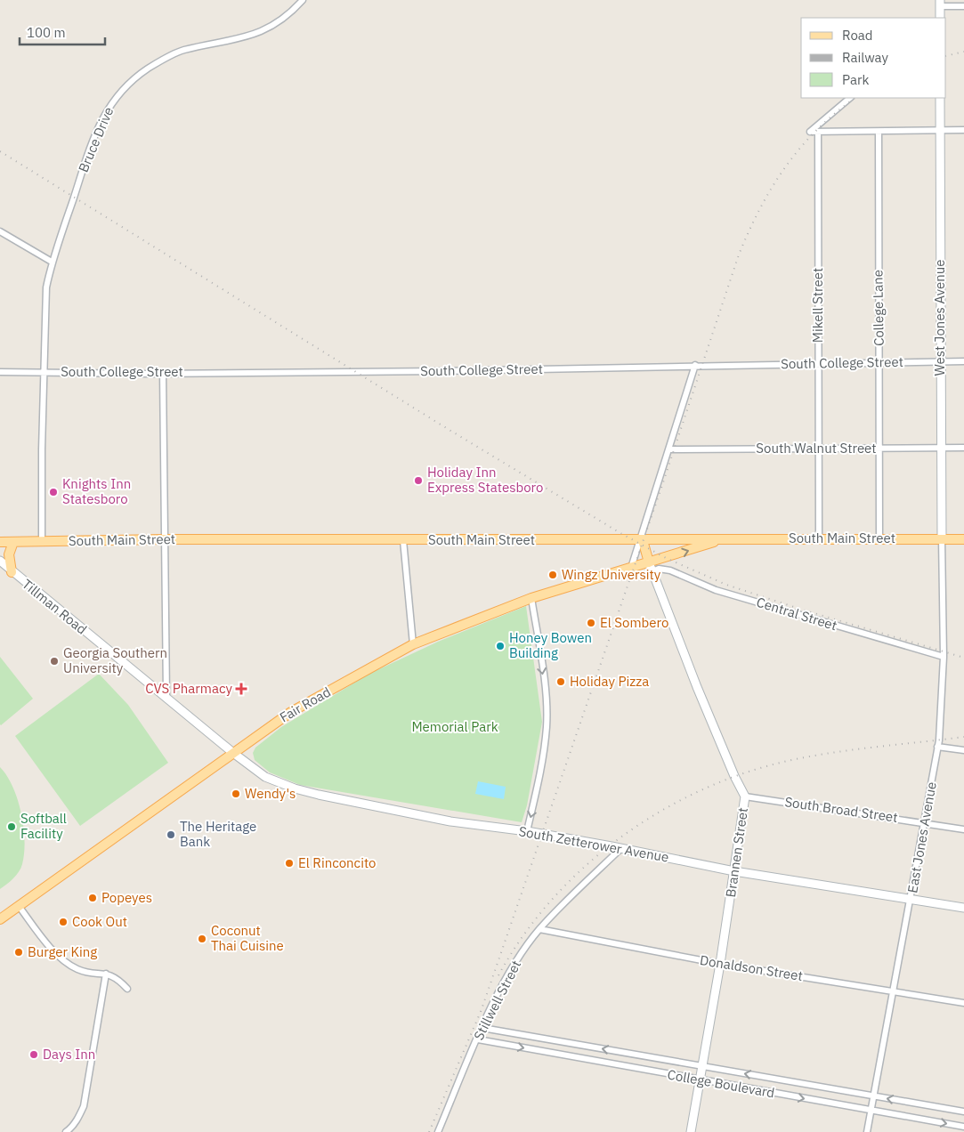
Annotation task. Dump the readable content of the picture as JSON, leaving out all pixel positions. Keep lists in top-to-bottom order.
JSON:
{
  "streets": {
    "main road": ["South Main Street", "Fair Road"],
    "street": [
      "Bruce Drive",
      "Mikell Street",
      "College Lane",
      "West Jones Avenue",
      "South College Street",
      "South Walnut Street",
      "Tillman Road",
      "Central Street",
      "South Broad Street",
      "East Jones Avenue",
      "South Zetterower Avenue",
      "Brannen Street",
      "Donaldson Street",
      "Stillwell Street",
      "College Boulevard"
    ]
  },
  "crossings": [
    ["Bruce Drive", "South College Street"],
    ["Bruce Drive", "South Main Street"],
    ["Mikell Street", "South College Street"],
    ["Mikell Street", "South Walnut Street"],
    ["Mikell Street", "South Main Street"],
    ["College Lane", "South College Street"],
    ["College Lane", "South Walnut Street"],
    ["College Lane", "South Main Street"],
    ["West Jones Avenue", "South College Street"],
    ["West Jones Avenue", "South Walnut Street"],
    ["West Jones Avenue", "South Main Street"],
    ["West Jones Avenue", "East Jones Avenue"],
    ["South Main Street", "Fair Road"],
    ["South Main Street", "East Jones Avenue"],
    ["Tillman Road", "Fair Road"],
    ["Tillman Road", "South Zetterower Avenue"],
    ["Central Street", "Fair Road"],
    ["Central Street", "East Jones Avenue"],
    ["Central Street", "Brannen Street"],
    ["Fair Road", "South Zetterower Avenue"],
    ["Fair Road", "Brannen Street"],
    ["South Broad Street", "East Jones Avenue"],
    ["South Broad Street", "Brannen Street"],
    ["East Jones Avenue", "South Zetterower Avenue"],
    ["East Jones Avenue", "Donaldson Street"],
    ["East Jones Avenue", "College Boulevard"],
    ["South Zetterower Avenue", "Brannen Street"],
    ["South Zetterower Avenue", "Stillwell Street"],
    ["Brannen Street", "Donaldson Street"],
    ["Brannen Street", "College Boulevard"],
    ["Donaldson Street", "Stillwell Street"],
    ["Stillwell Street", "College Boulevard"]
  ],
  "parks": ["Memorial Park"],
  "places": {
    "other": [
      "Holiday Inn Express Statesboro",
      "Knights Inn Statesboro",
      "Wingz University",
      "El Sombero",
      "Honey Bowen Building",
      "Georgia Southern University",
      "Holiday Pizza",
      "Wendy's",
      "Softball Facility",
      "The Heritage Bank",
      "El Rinconcito",
      "Popeyes",
      "Cook Out",
      "Coconut Thai Cuisine",
      "Burger King",
      "Days Inn"
    ],
    "health": ["CVS Pharmacy"]
  },
  "legend": ["Road", "Railway", "Park"],
  "scale_bar": "100 m"
}
